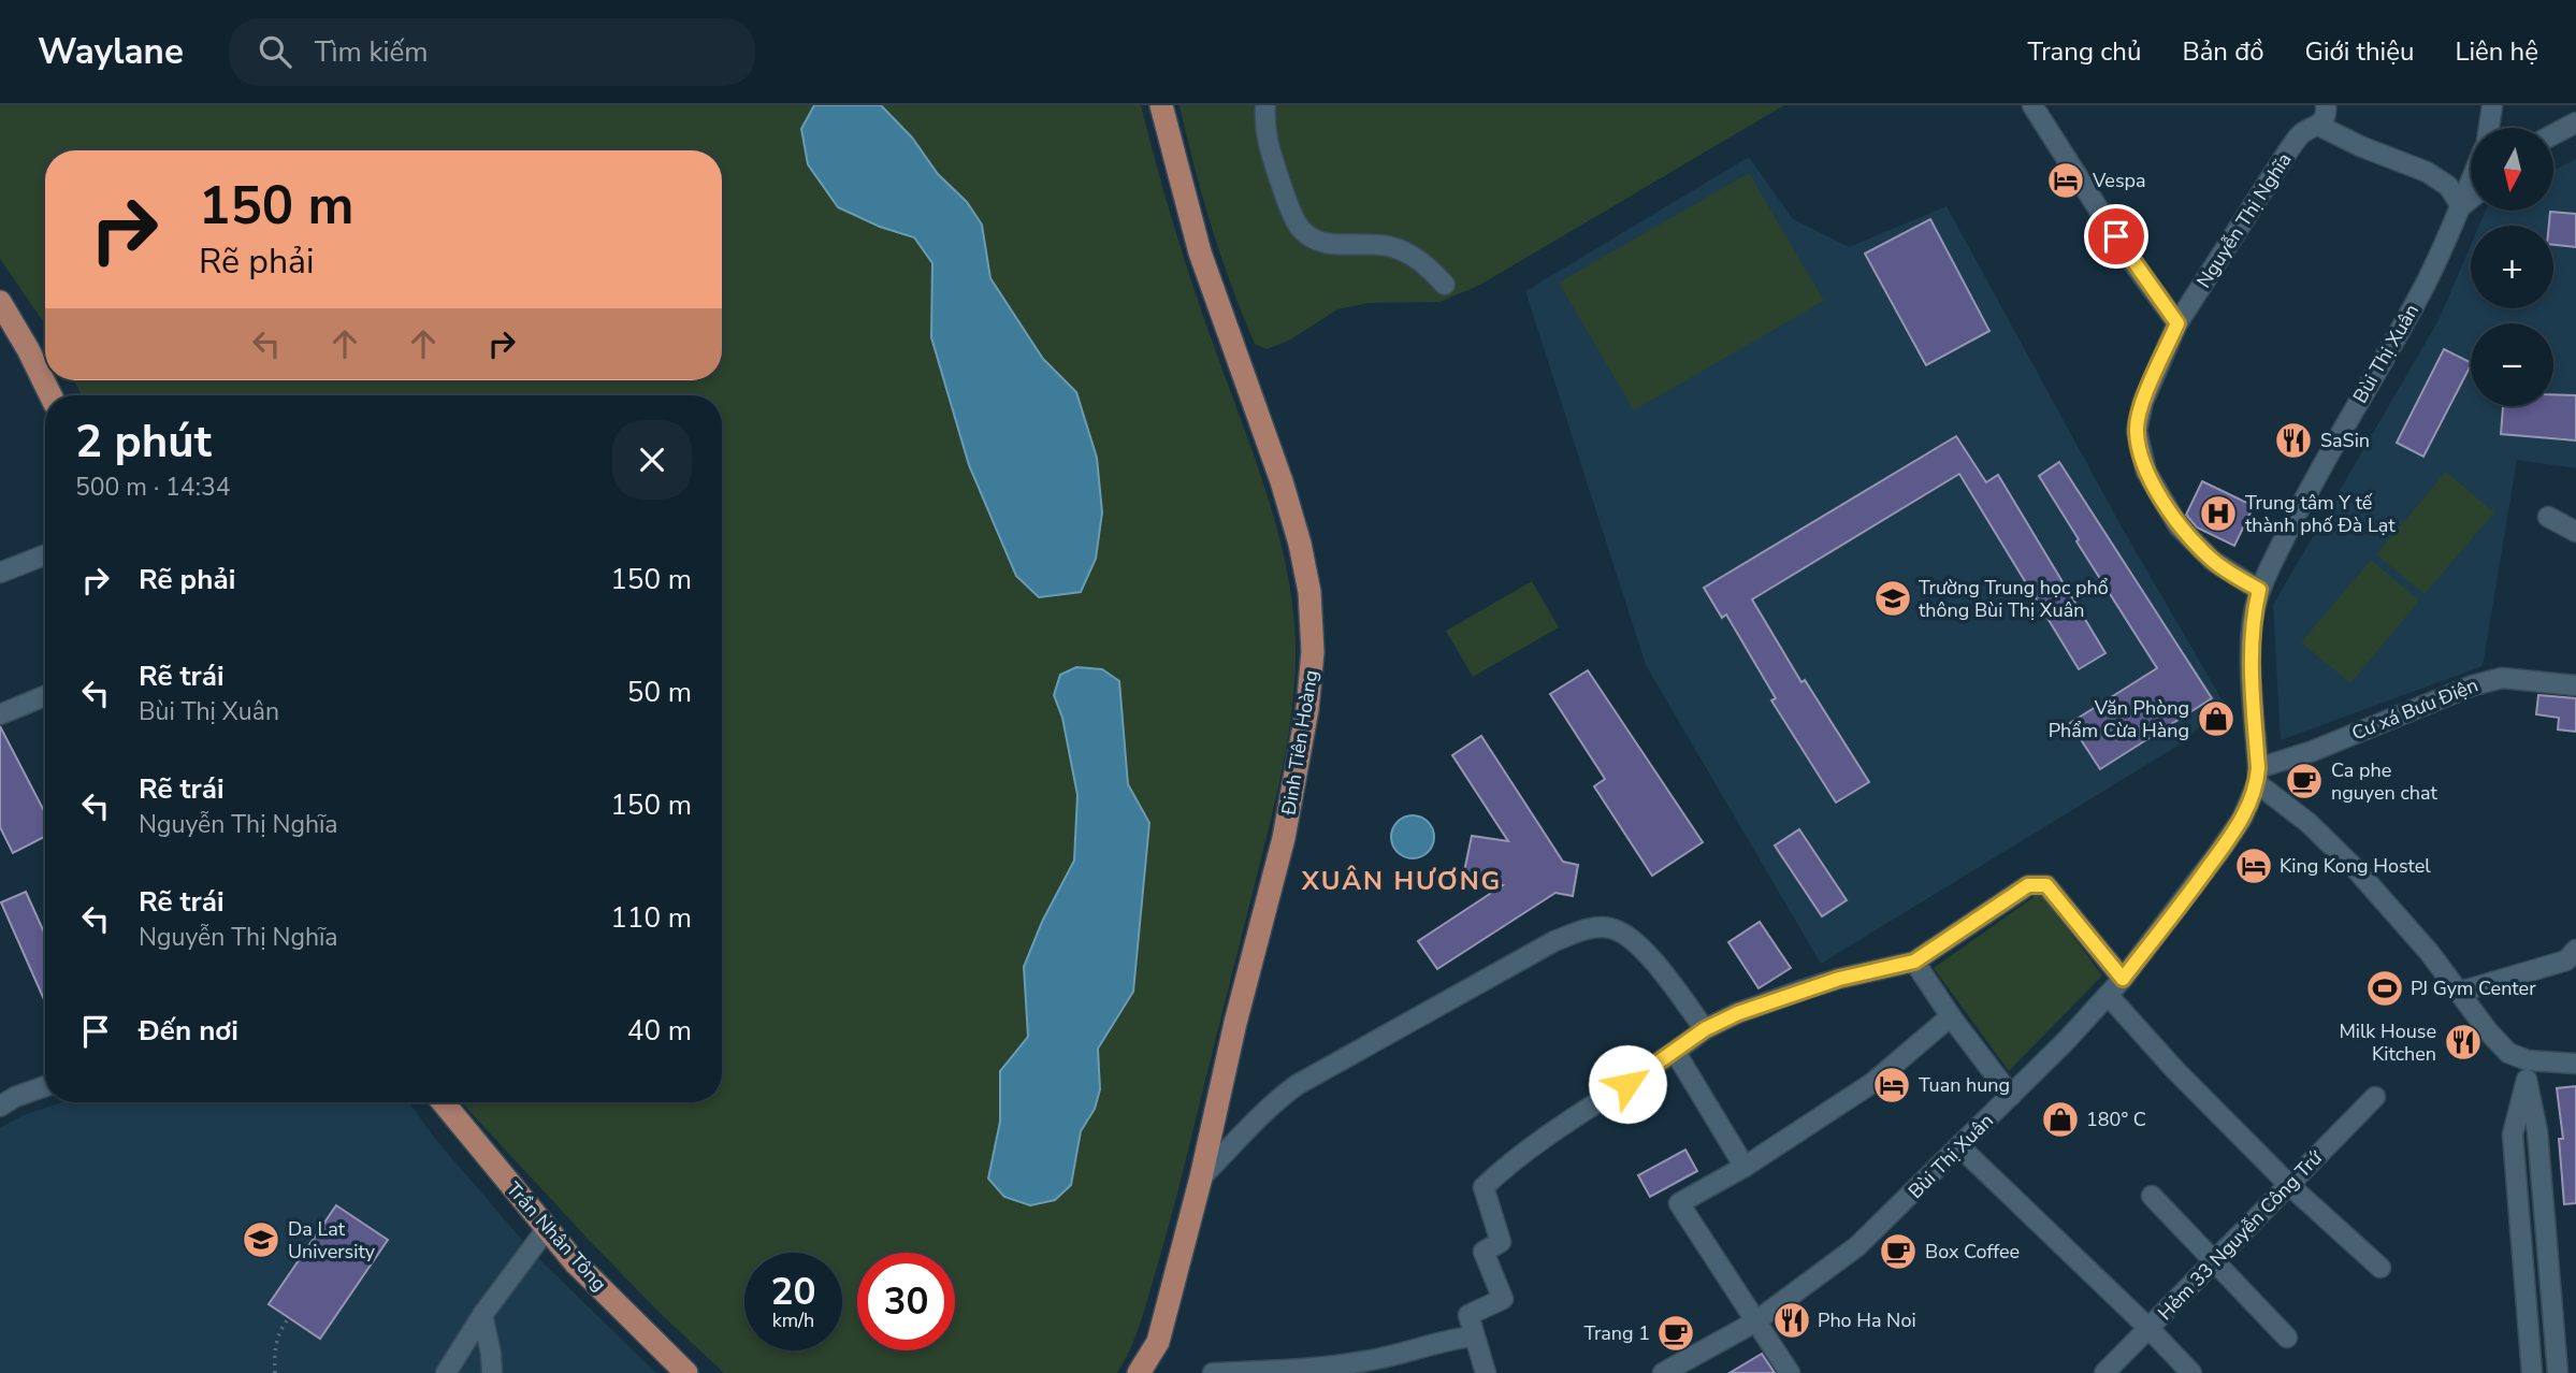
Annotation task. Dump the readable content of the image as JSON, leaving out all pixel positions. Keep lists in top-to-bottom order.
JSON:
{
  "streets": {
    "main road": ["Đinh Tiên Hoàng", "Trần Nhân Tông"],
    "street": [
      "Nguyễn Thị Nghĩa",
      "Bùi Thị Xuân",
      "Cư xá Bưu Điện",
      "Hẻm 33 Nguyễn Công Trứ"
    ]
  },
  "crossings": [
    ["Nguyễn Thị Nghĩa", "Bùi Thị Xuân"],
    ["Bùi Thị Xuân", "Cư xá Bưu Điện"]
  ],
  "districts": ["XUÂN HƯƠNG"],
  "places": {
    "hotel": ["Vespa", "King Kong Hostel", "Tuan hung"],
    "restaurant": ["SaSin", "Milk House Kitchen", "Pho Ha Noi"],
    "hospital": ["Trung tâm Y tế thành phố Đà Lạt"],
    "school or university": ["Trường Trung học phổ thông Bùi Thị Xuân", "Da Lat University"],
    "shop": ["Văn Phòng Phẩm Cừa Hàng", "180° C"],
    "cafe": ["Ca phe nguyen chat", "Box Coffee", "Trang 1"],
    "sports": ["PJ Gym Center"]
  },
  "north": "bottom",
  "page": {
    "header": "Waylane",
    "search": "Tìm kiếm",
    "nav": [
      "Trang chủ",
      "Bản đồ",
      "Giới thiệu",
      "Liên hệ"
    ],
    "map_buttons": ["+", "−"],
    "turn": ["150 m", "Rẽ phải"],
    "heading": ["2 phút", "500 m · 14:34"],
    "list": [
      {
        "name": "Rẽ phải",
        "value": "150 m"
      },
      {
        "name": "Rẽ trái",
        "note": "Bùi Thị Xuân",
        "value": "50 m"
      },
      {
        "name": "Rẽ trái",
        "note": "Nguyễn Thị Nghĩa",
        "value": "150 m"
      },
      {
        "name": "Rẽ trái",
        "note": "Nguyễn Thị Nghĩa",
        "value": "110 m"
      },
      {
        "name": "Đến nơi",
        "value": "40 m"
      }
    ],
    "speed": "20 km/h",
    "limit": "30"
  }
}
